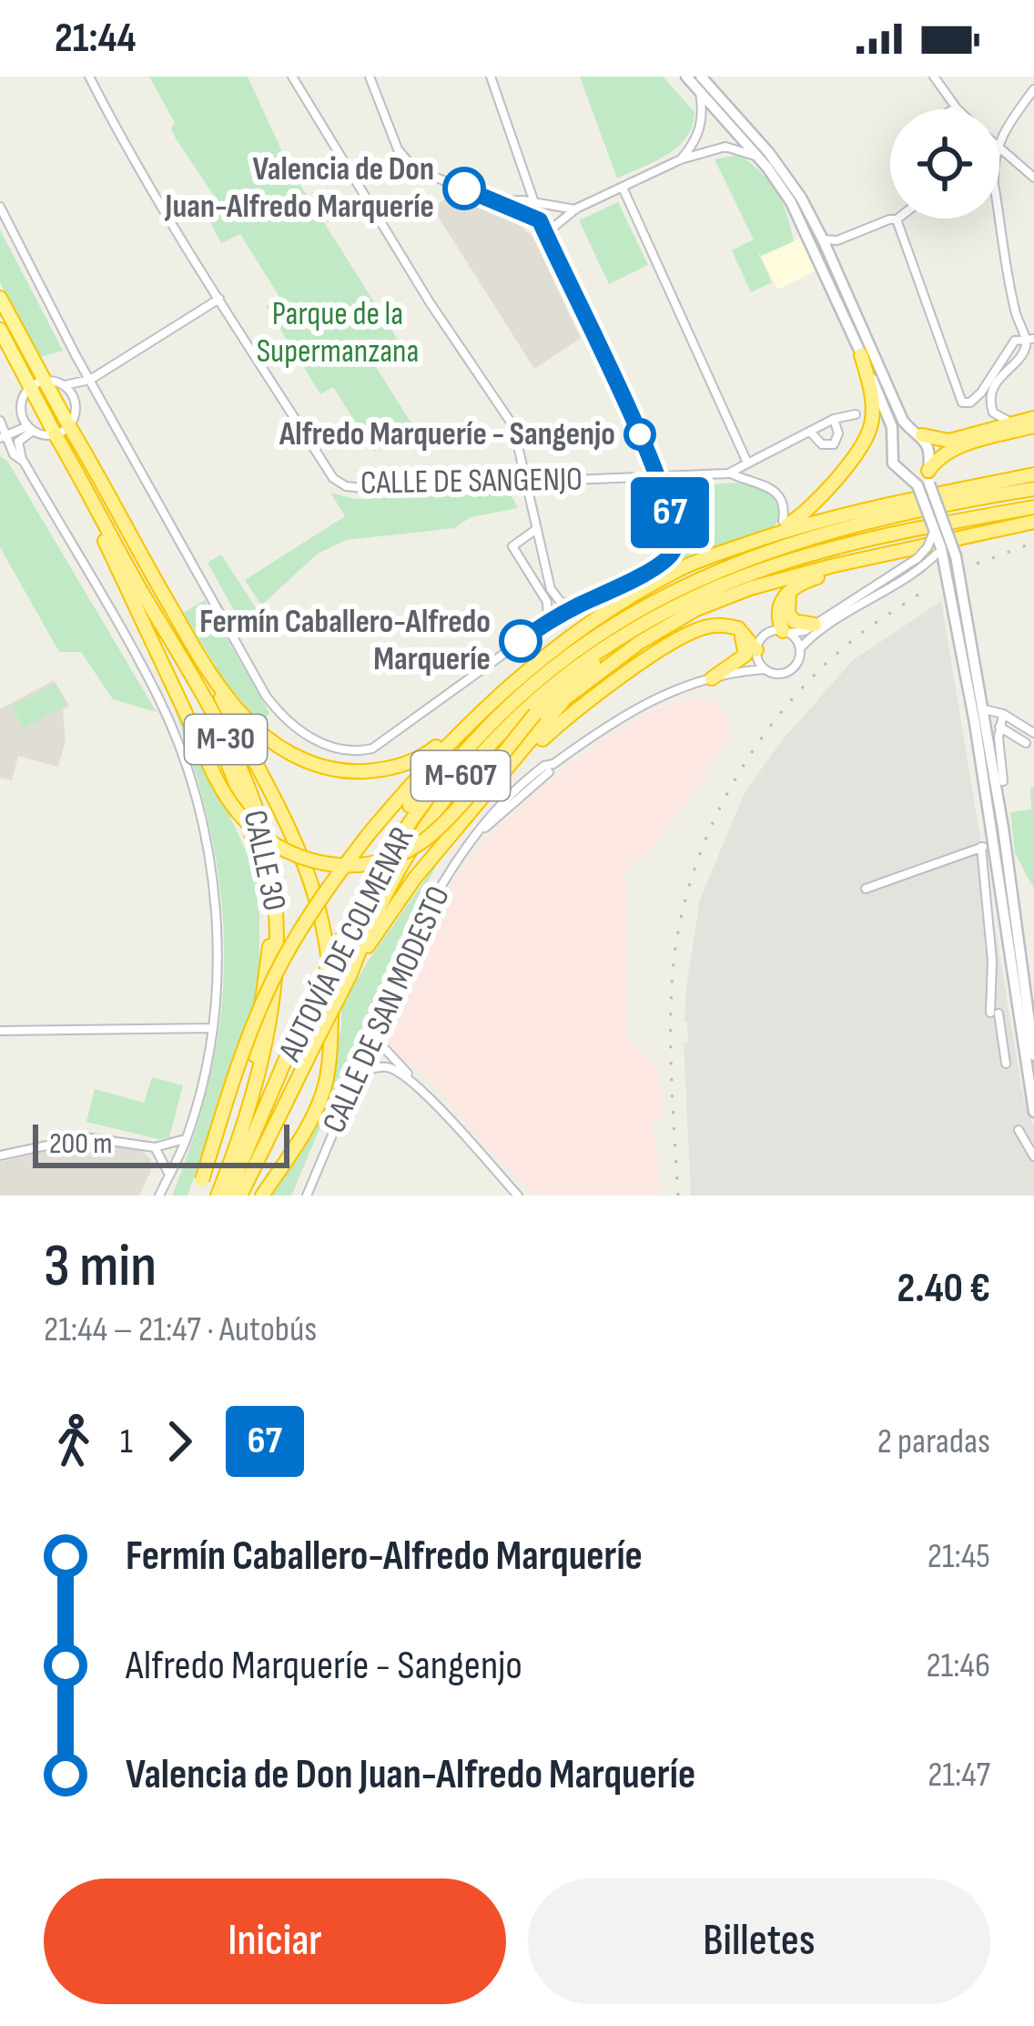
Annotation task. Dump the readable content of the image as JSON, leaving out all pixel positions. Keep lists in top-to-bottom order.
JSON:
{
  "streets": {
    "highway": [
      "M-30",
      "M-607",
      "CALLE 30",
      "AUTOVÍA DE COLMENAR"
    ],
    "street": ["CALLE DE SANGENJO", "CALLE DE SAN MODESTO"]
  },
  "crossings": [
    ["M-30", "CALLE 30"]
  ],
  "parks": ["Parque de la Supermanzana"],
  "places": ["Valencia de Don Juan-Alfredo Marqueríe", "Alfredo Marqueríe - Sangenjo", "Fermín Caballero-Alfredo Marqueríe"],
  "lines": ["bus line 67"],
  "scale_bar": "200 m",
  "page": {
    "status": "21:44",
    "on_map": "67",
    "scale": "200 m",
    "heading": ["3 min", "21:44 – 21:47 · Autobús", "2.40 €"],
    "legs": ["1", "67", "2 paradas"],
    "list": [
      {
        "name": "Fermín Caballero-Alfredo Marqueríe",
        "value": "21:45"
      },
      {
        "name": "Alfredo Marqueríe - Sangenjo",
        "value": "21:46"
      },
      {
        "name": "Valencia de Don Juan-Alfredo Marqueríe",
        "value": "21:47"
      }
    ],
    "buttons": ["Iniciar", "Billetes"]
  }
}
